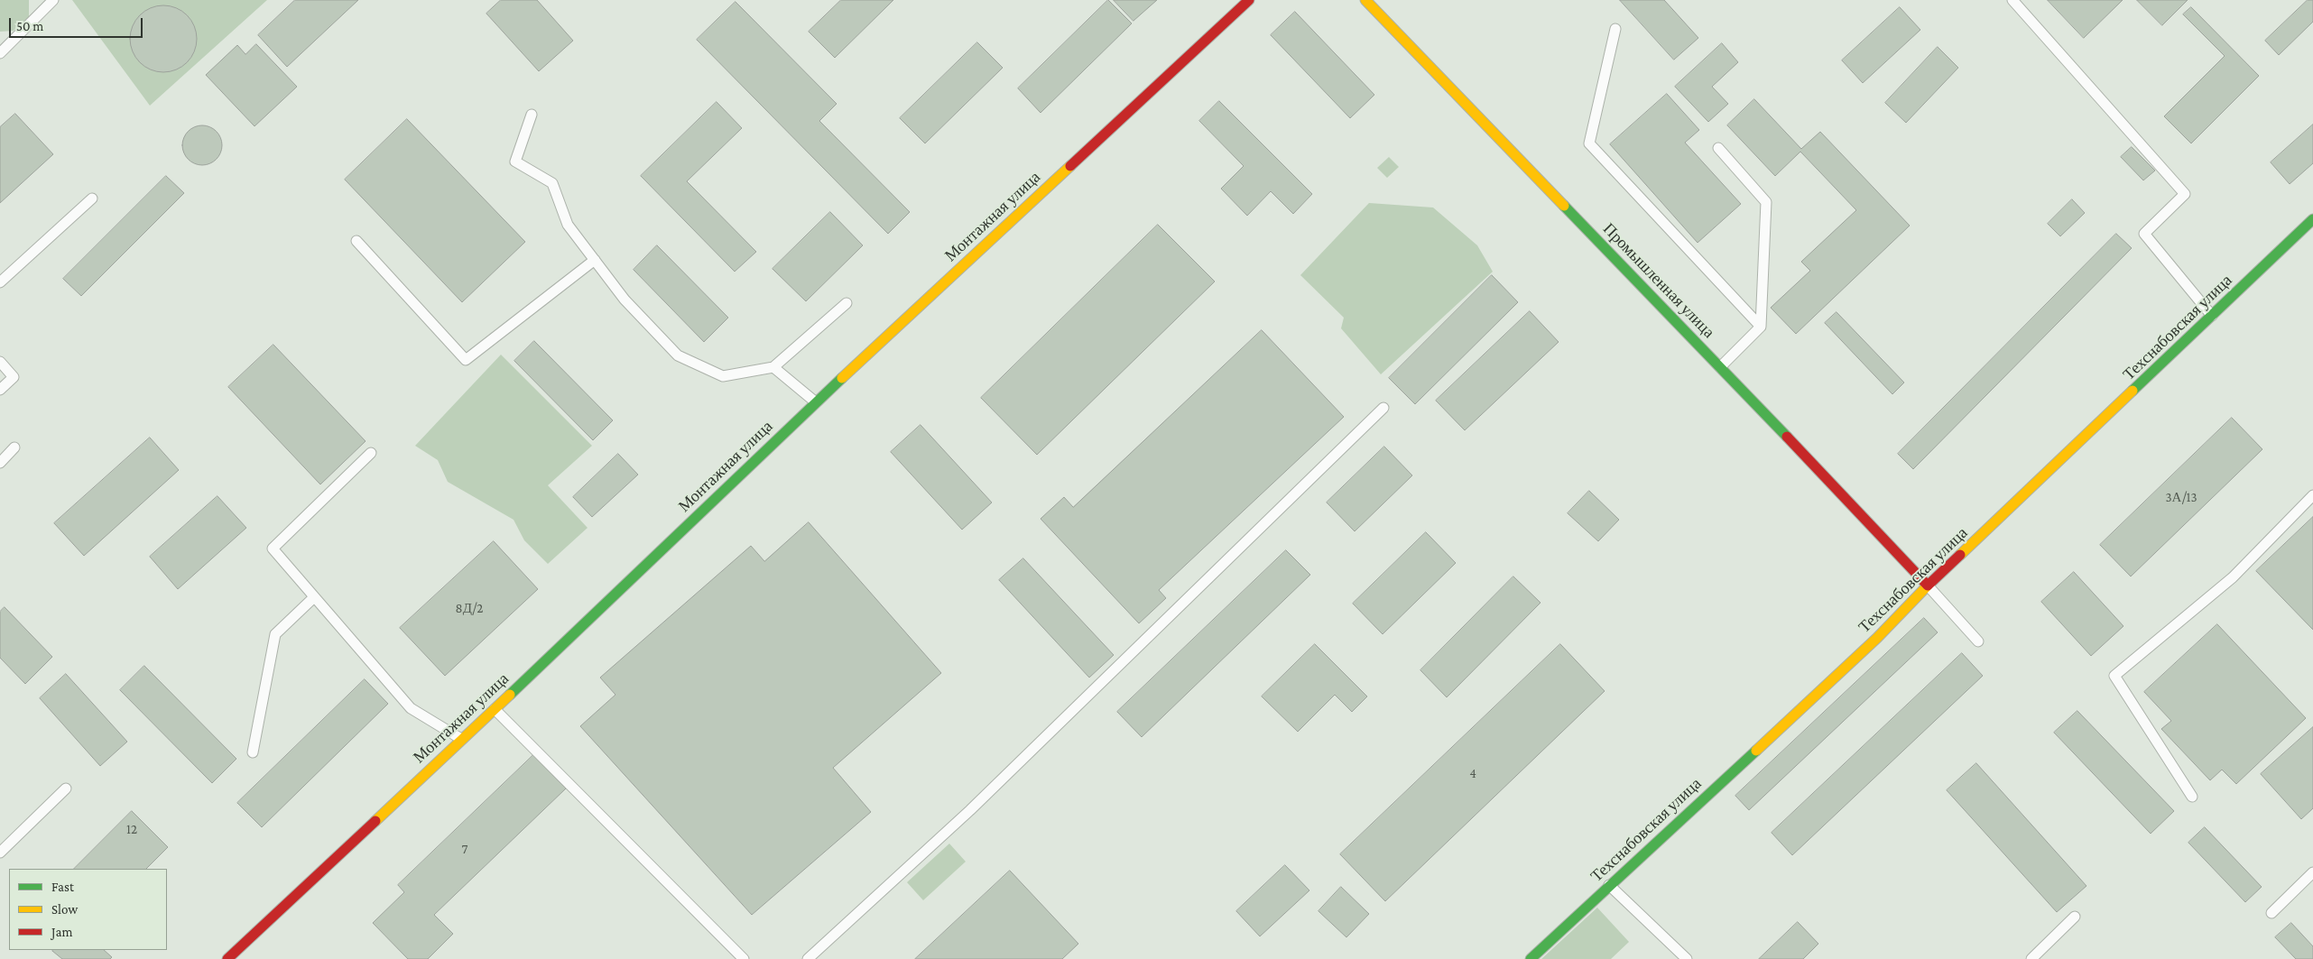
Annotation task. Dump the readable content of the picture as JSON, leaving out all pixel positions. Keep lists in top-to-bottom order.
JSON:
{
  "streets": {
    "street": ["Монтажная улица", "Промышленная улица", "Техснабовская улица"]
  },
  "crossings": [
    ["Промышленная улица", "Техснабовская улица"]
  ],
  "house_numbers": [
    "3А/13",
    "8Д/2",
    "4",
    "12",
    "7"
  ],
  "legend": ["Fast", "Slow", "Jam"],
  "scale_bar": "50 m"
}
